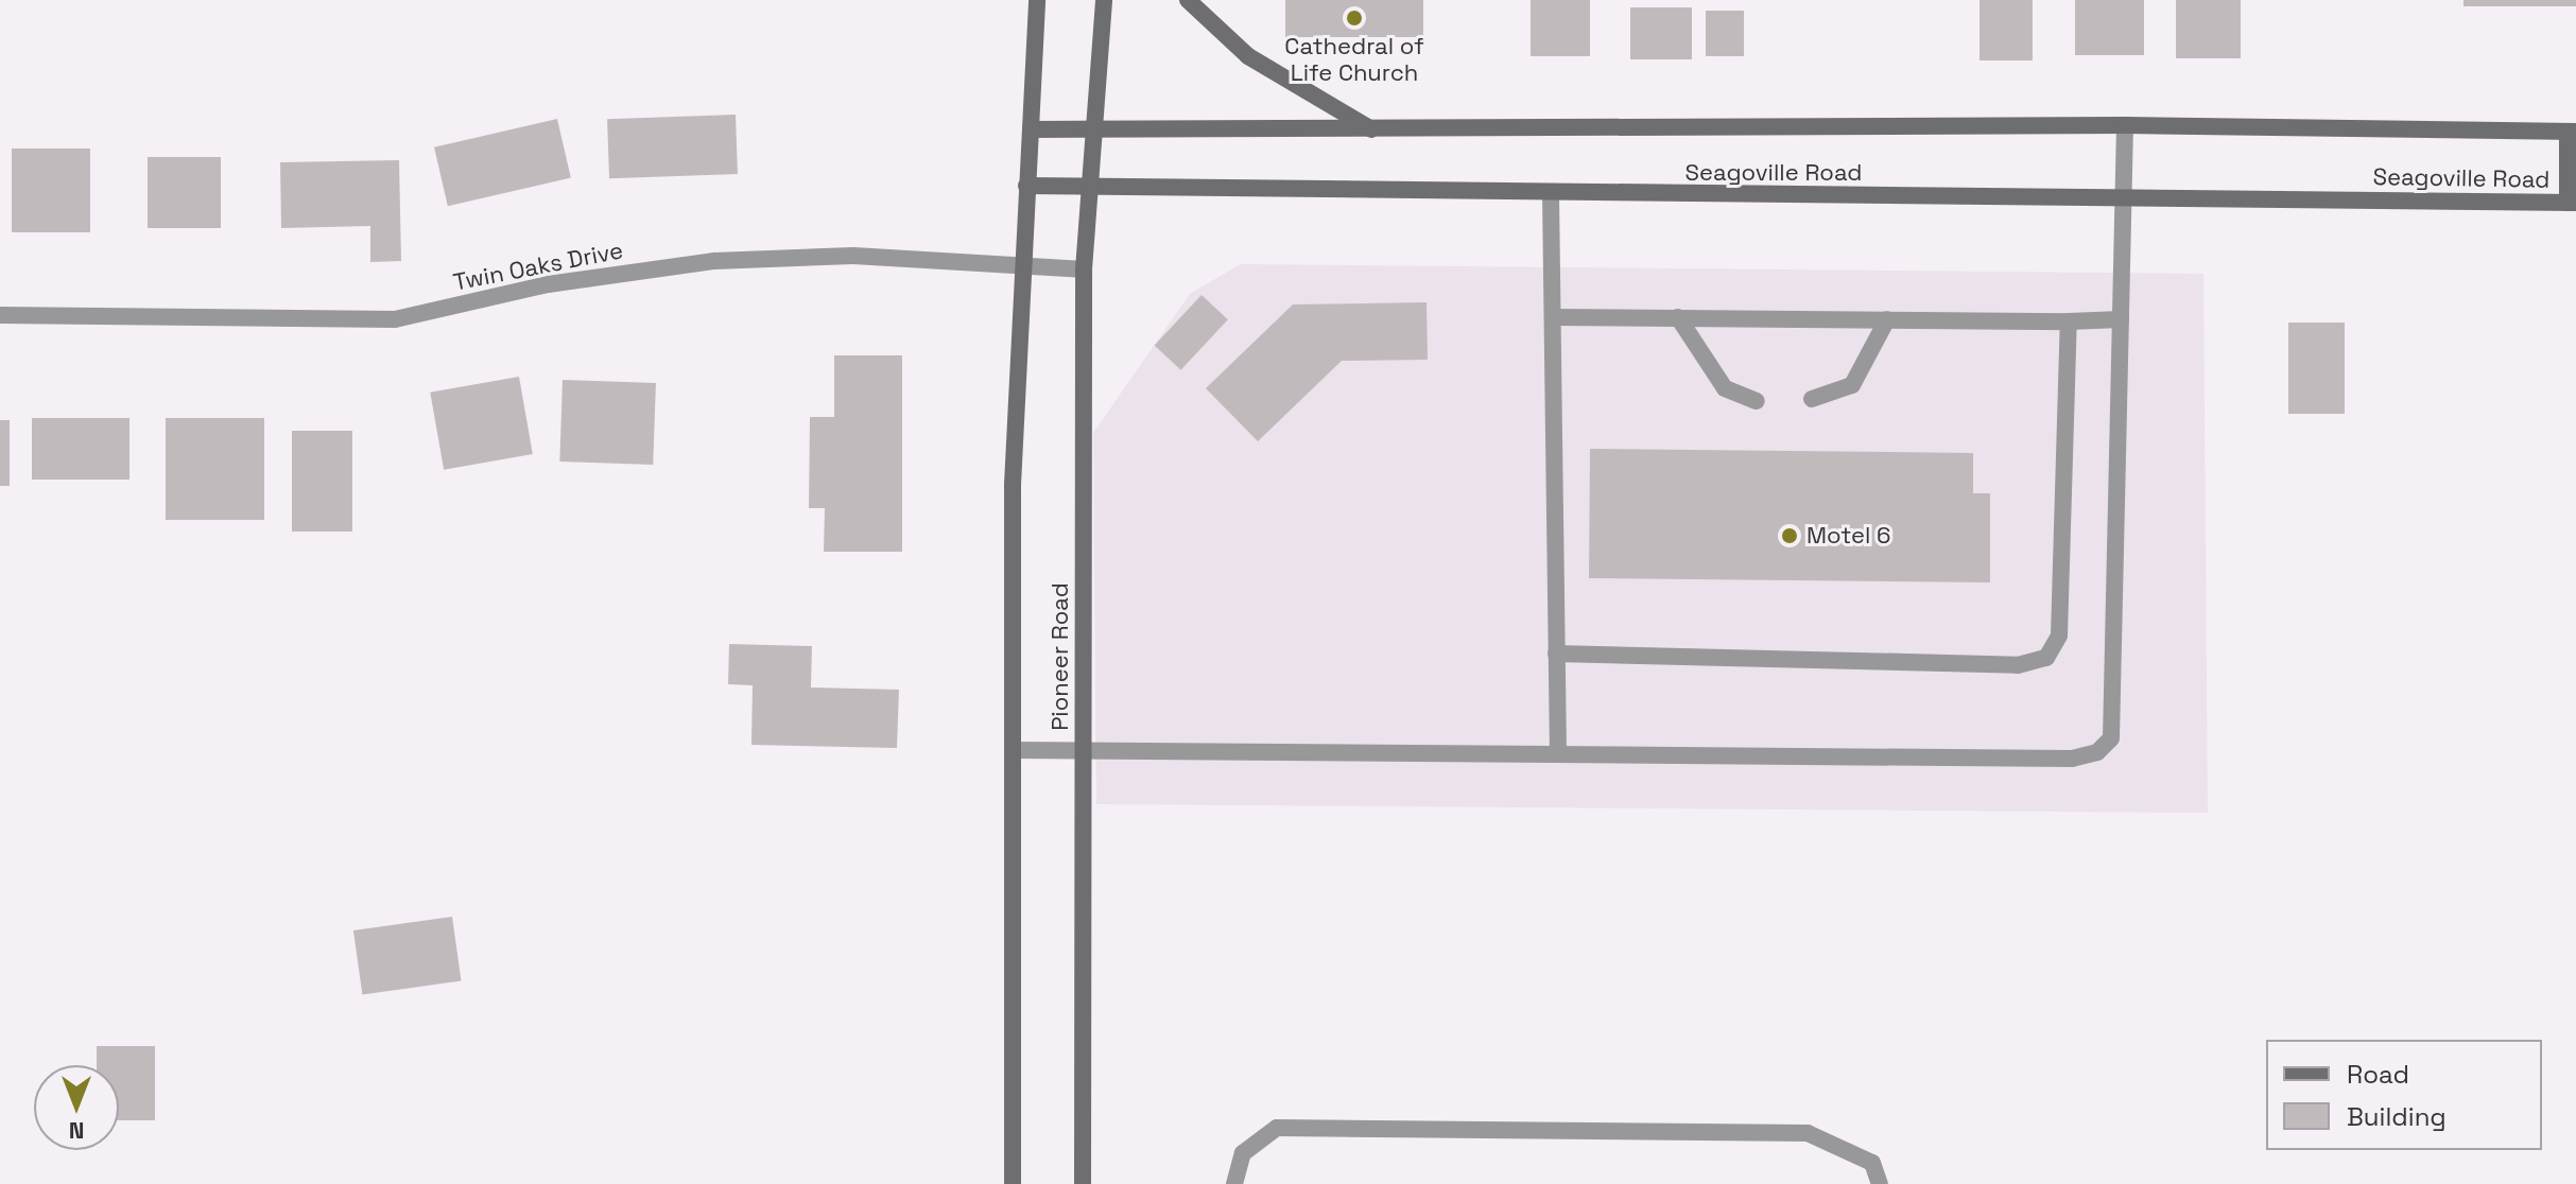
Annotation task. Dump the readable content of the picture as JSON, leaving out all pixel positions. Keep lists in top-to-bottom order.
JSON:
{
  "streets": {
    "main road": ["Seagoville Road", "Pioneer Road"],
    "street": ["Twin Oaks Drive"]
  },
  "crossings": [
    ["Seagoville Road", "Pioneer Road"],
    ["Twin Oaks Drive", "Pioneer Road"]
  ],
  "places": ["Cathedral of Life Church", "Motel 6"],
  "legend": ["Road", "Building"],
  "north": "bottom"
}
